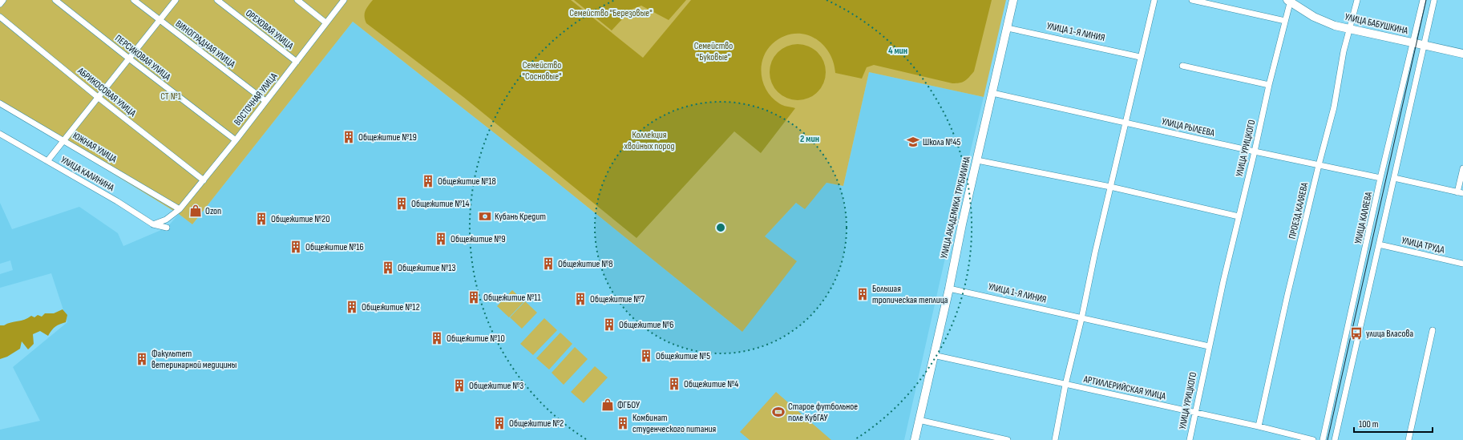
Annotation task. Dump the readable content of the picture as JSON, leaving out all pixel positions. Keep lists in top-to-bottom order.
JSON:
{
  "streets": {
    "main road": ["УЛИЦА БАБУШКИНА", "УЛИЦА АКАДЕМИКА ТРУБИЛИНА"],
    "street": [
      "ОРЕХОВАЯ УЛИЦА",
      "УЛИЦА 1-Я ЛИНИЯ",
      "ВИНОГРАДНАЯ УЛИЦА",
      "ПЕРСИКОВАЯ УЛИЦА",
      "АБРИКОСОВАЯ УЛИЦА",
      "ВОСТОЧНАЯ УЛИЦА",
      "УЛИЦА РЫЛЕЕВА",
      "ЮЖНАЯ УЛИЦА",
      "УЛИЦА УРИЦКОГО",
      "УЛИЦА КАЛИНИНА",
      "ПРОЕЗД КАЛЯЕВА",
      "УЛИЦА КАЛЯЕВА",
      "УЛИЦА ТРУДА",
      "АРТИЛЛЕРИЙСКАЯ УЛИЦА"
    ]
  },
  "crossings": [
    ["УЛИЦА БАБУШКИНА", "УЛИЦА УРИЦКОГО"],
    ["УЛИЦА БАБУШКИНА", "ПРОЕЗД КАЛЯЕВА"],
    ["УЛИЦА БАБУШКИНА", "УЛИЦА КАЛЯЕВА"],
    ["ОРЕХОВАЯ УЛИЦА", "ВОСТОЧНАЯ УЛИЦА"],
    ["УЛИЦА 1-Я ЛИНИЯ", "УЛИЦА АКАДЕМИКА ТРУБИЛИНА"],
    ["ВИНОГРАДНАЯ УЛИЦА", "ВОСТОЧНАЯ УЛИЦА"],
    ["ПЕРСИКОВАЯ УЛИЦА", "ВОСТОЧНАЯ УЛИЦА"],
    ["АБРИКОСОВАЯ УЛИЦА", "ВОСТОЧНАЯ УЛИЦА"],
    ["ВОСТОЧНАЯ УЛИЦА", "ЮЖНАЯ УЛИЦА"],
    ["ВОСТОЧНАЯ УЛИЦА", "УЛИЦА КАЛИНИНА"],
    ["УЛИЦА РЫЛЕЕВА", "УЛИЦА УРИЦКОГО"],
    ["УЛИЦА РЫЛЕЕВА", "УЛИЦА АКАДЕМИКА ТРУБИЛИНА"],
    ["УЛИЦА РЫЛЕЕВА", "ПРОЕЗД КАЛЯЕВА"],
    ["УЛИЦА РЫЛЕЕВА", "УЛИЦА КАЛЯЕВА"],
    ["УЛИЦА УРИЦКОГО", "АРТИЛЛЕРИЙСКАЯ УЛИЦА"],
    ["УЛИЦА АКАДЕМИКА ТРУБИЛИНА", "АРТИЛЛЕРИЙСКАЯ УЛИЦА"],
    ["ПРОЕЗД КАЛЯЕВА", "АРТИЛЛЕРИЙСКАЯ УЛИЦА"],
    ["УЛИЦА КАЛЯЕВА", "УЛИЦА ТРУДА"]
  ],
  "parks": [
    "Семейство \"Березовые\"",
    "Семейство \"Буковые\"",
    "Семейство \"Сосновые\"",
    "СТ №1",
    "Коллекция хвойных пород"
  ],
  "places": {
    "building": [
      "Общежитие №19",
      "Общежитие №18",
      "Общежитие №14",
      "Общежитие №20",
      "Общежитие №9",
      "Общежитие №16",
      "Общежитие №8",
      "Общежитие №13",
      "Большая тропическая теплица",
      "Общежитие №11",
      "Общежитие №7",
      "Общежитие №12",
      "Общежитие №6",
      "Общежитие №10",
      "Общежитие №5",
      "Факультет ветеринарной медицины",
      "Общежитие №4",
      "Общежитие №3",
      "Общежитие №2",
      "Комбинат студенческого питания"
    ],
    "school or university": ["Школа №45"],
    "shop": ["Ozon", "ФГБОУ"],
    "bank": ["Кубань Кредит"],
    "bus stop": ["улица Власова"],
    "sports": ["Старое футбольное поле КубГАУ"]
  },
  "scale_bar": "100 m",
  "rings": ["4 мин", "2 мин"]
}
